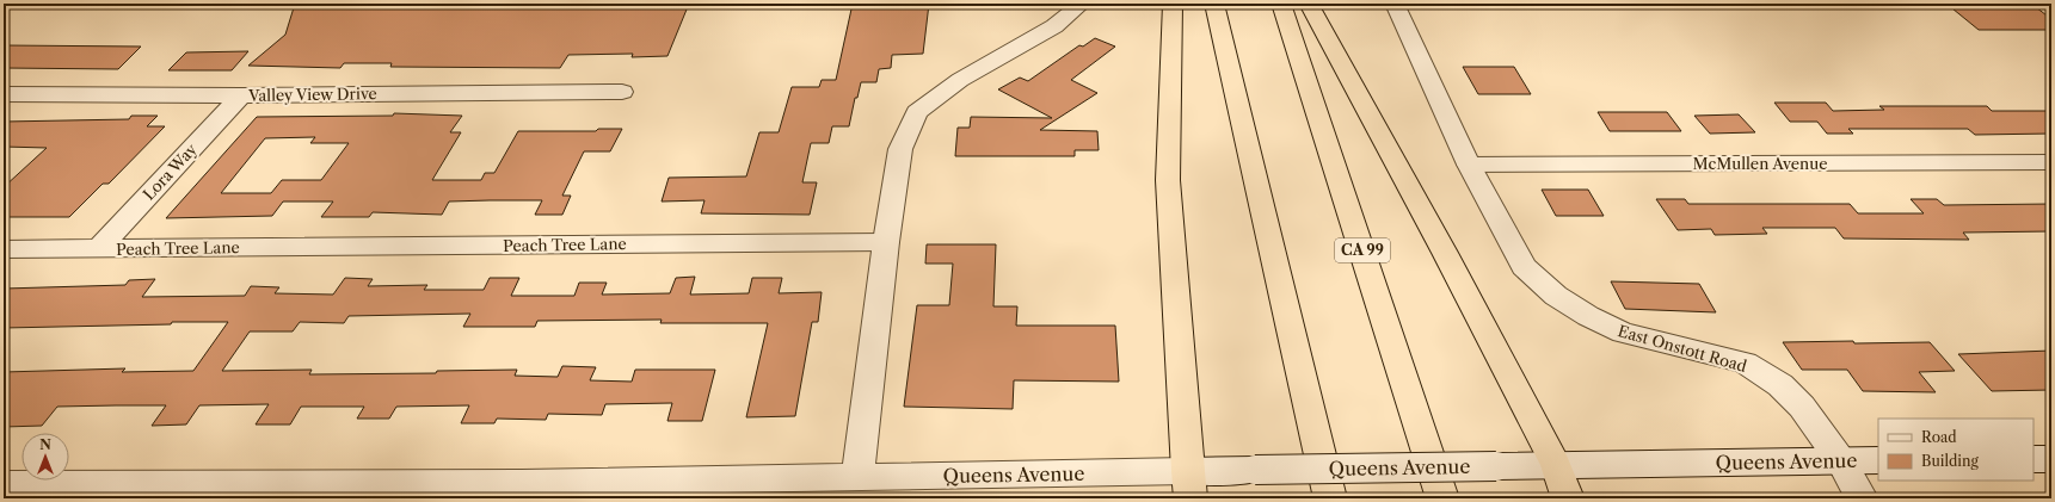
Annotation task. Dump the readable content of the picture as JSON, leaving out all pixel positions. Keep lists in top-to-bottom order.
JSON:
{
  "streets": {
    "highway": ["CA 99"],
    "street": [
      "Valley View Drive",
      "McMullen Avenue",
      "Lora Way",
      "Peach Tree Lane",
      "East Onstott Road",
      "Queens Avenue"
    ]
  },
  "crossings": [
    ["Valley View Drive", "Lora Way"],
    ["McMullen Avenue", "East Onstott Road"],
    ["Lora Way", "Peach Tree Lane"],
    ["East Onstott Road", "Queens Avenue"]
  ],
  "legend": ["Road", "Building"],
  "north": "top"
}
